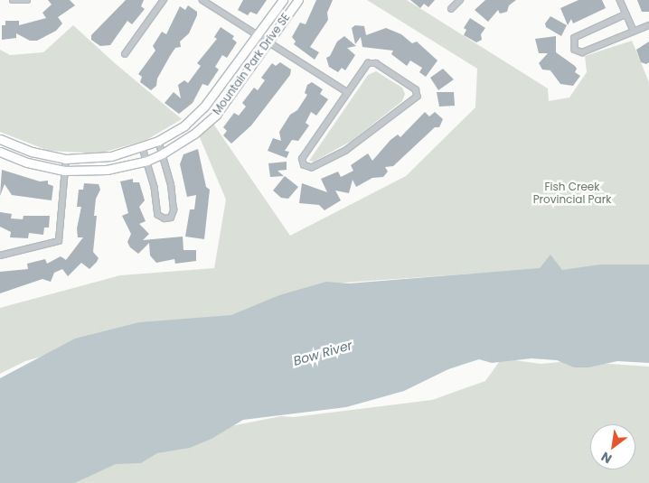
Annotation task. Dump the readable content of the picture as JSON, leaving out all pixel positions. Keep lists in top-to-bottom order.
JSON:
{
  "streets": {
    "street": ["Mountain Park Drive SE"]
  },
  "water": ["Bow River"],
  "parks": ["Fish Creek Provincial Park"],
  "north": "bottom left"
}
